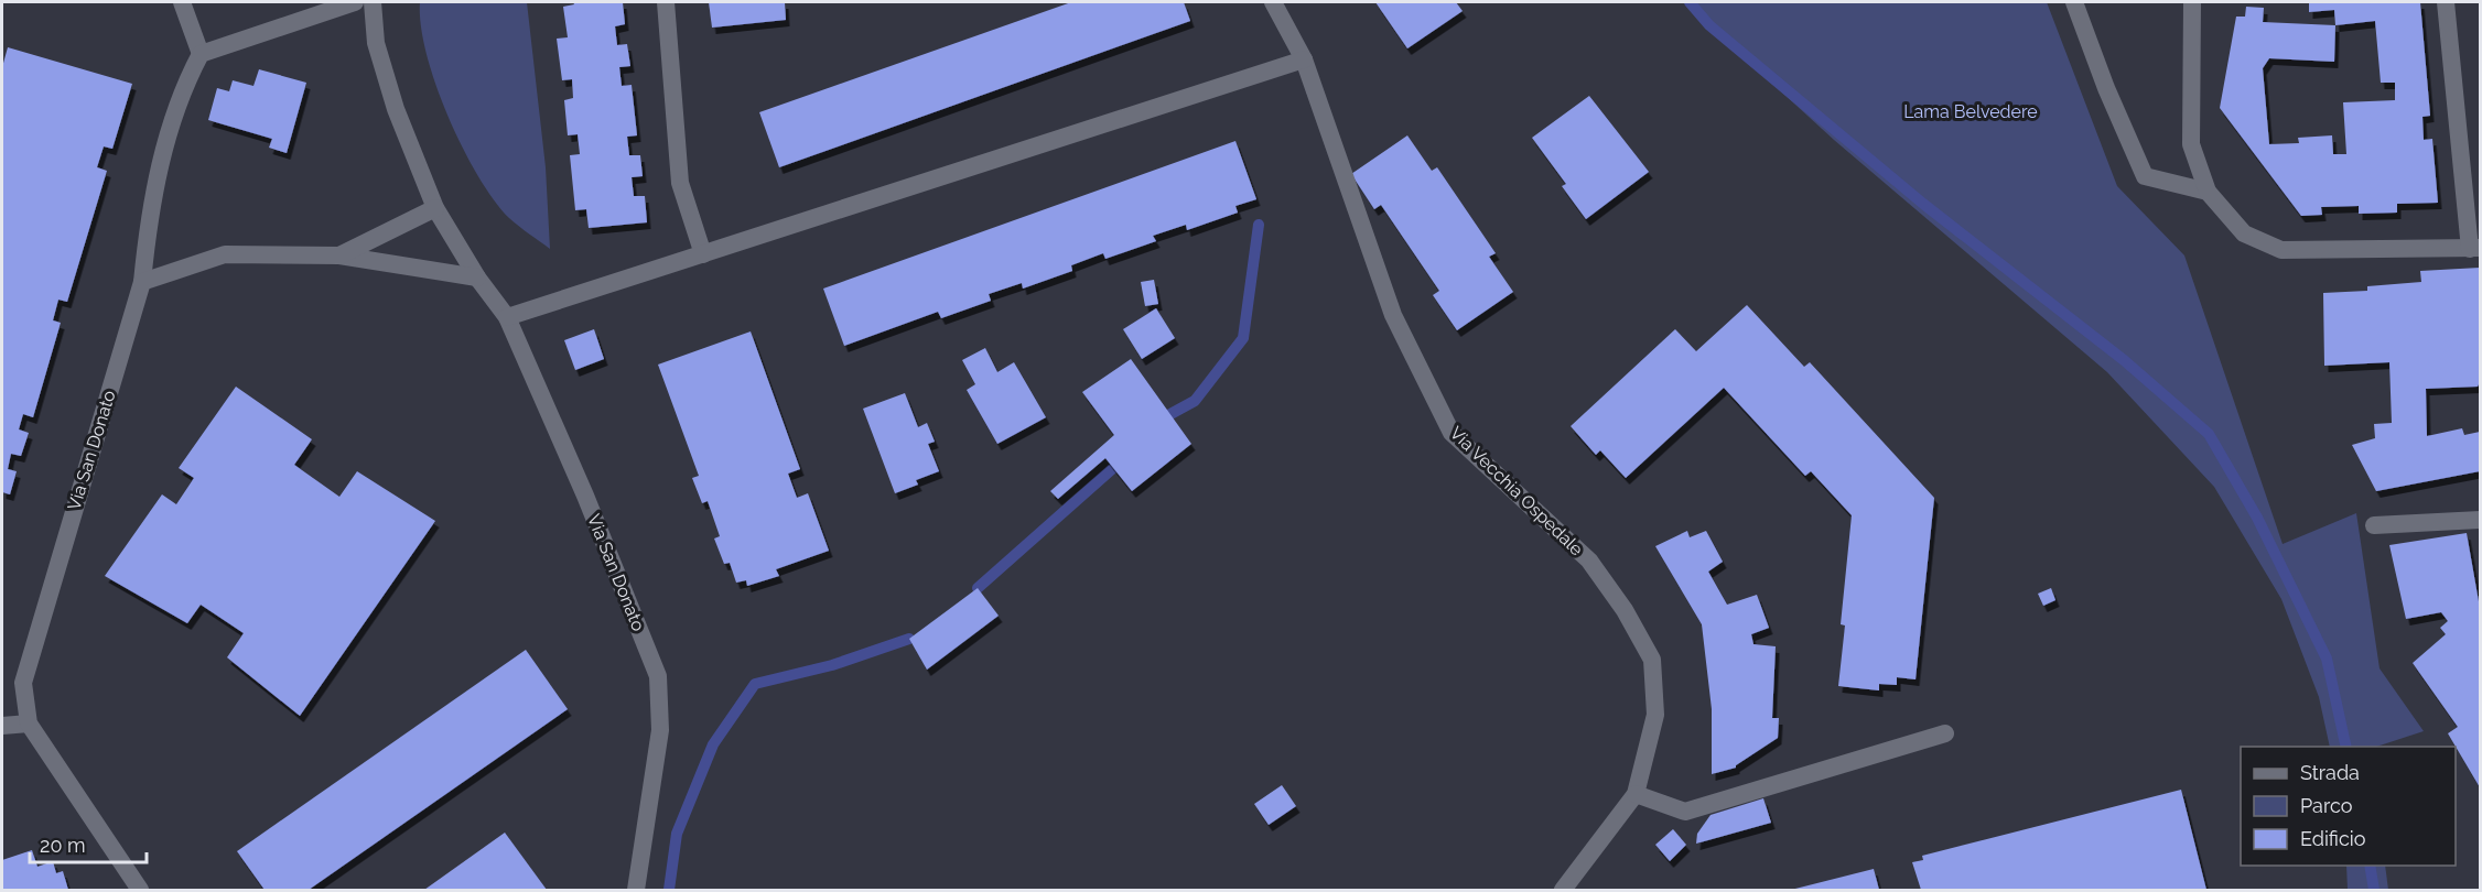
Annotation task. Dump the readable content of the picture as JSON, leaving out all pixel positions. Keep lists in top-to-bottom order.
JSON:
{
  "streets": {
    "street": ["Via San Donato", "Via Vecchia Ospedale"]
  },
  "parks": ["Lama Belvedere"],
  "legend": ["Strada", "Parco", "Edificio"],
  "scale_bar": "20 m"
}
